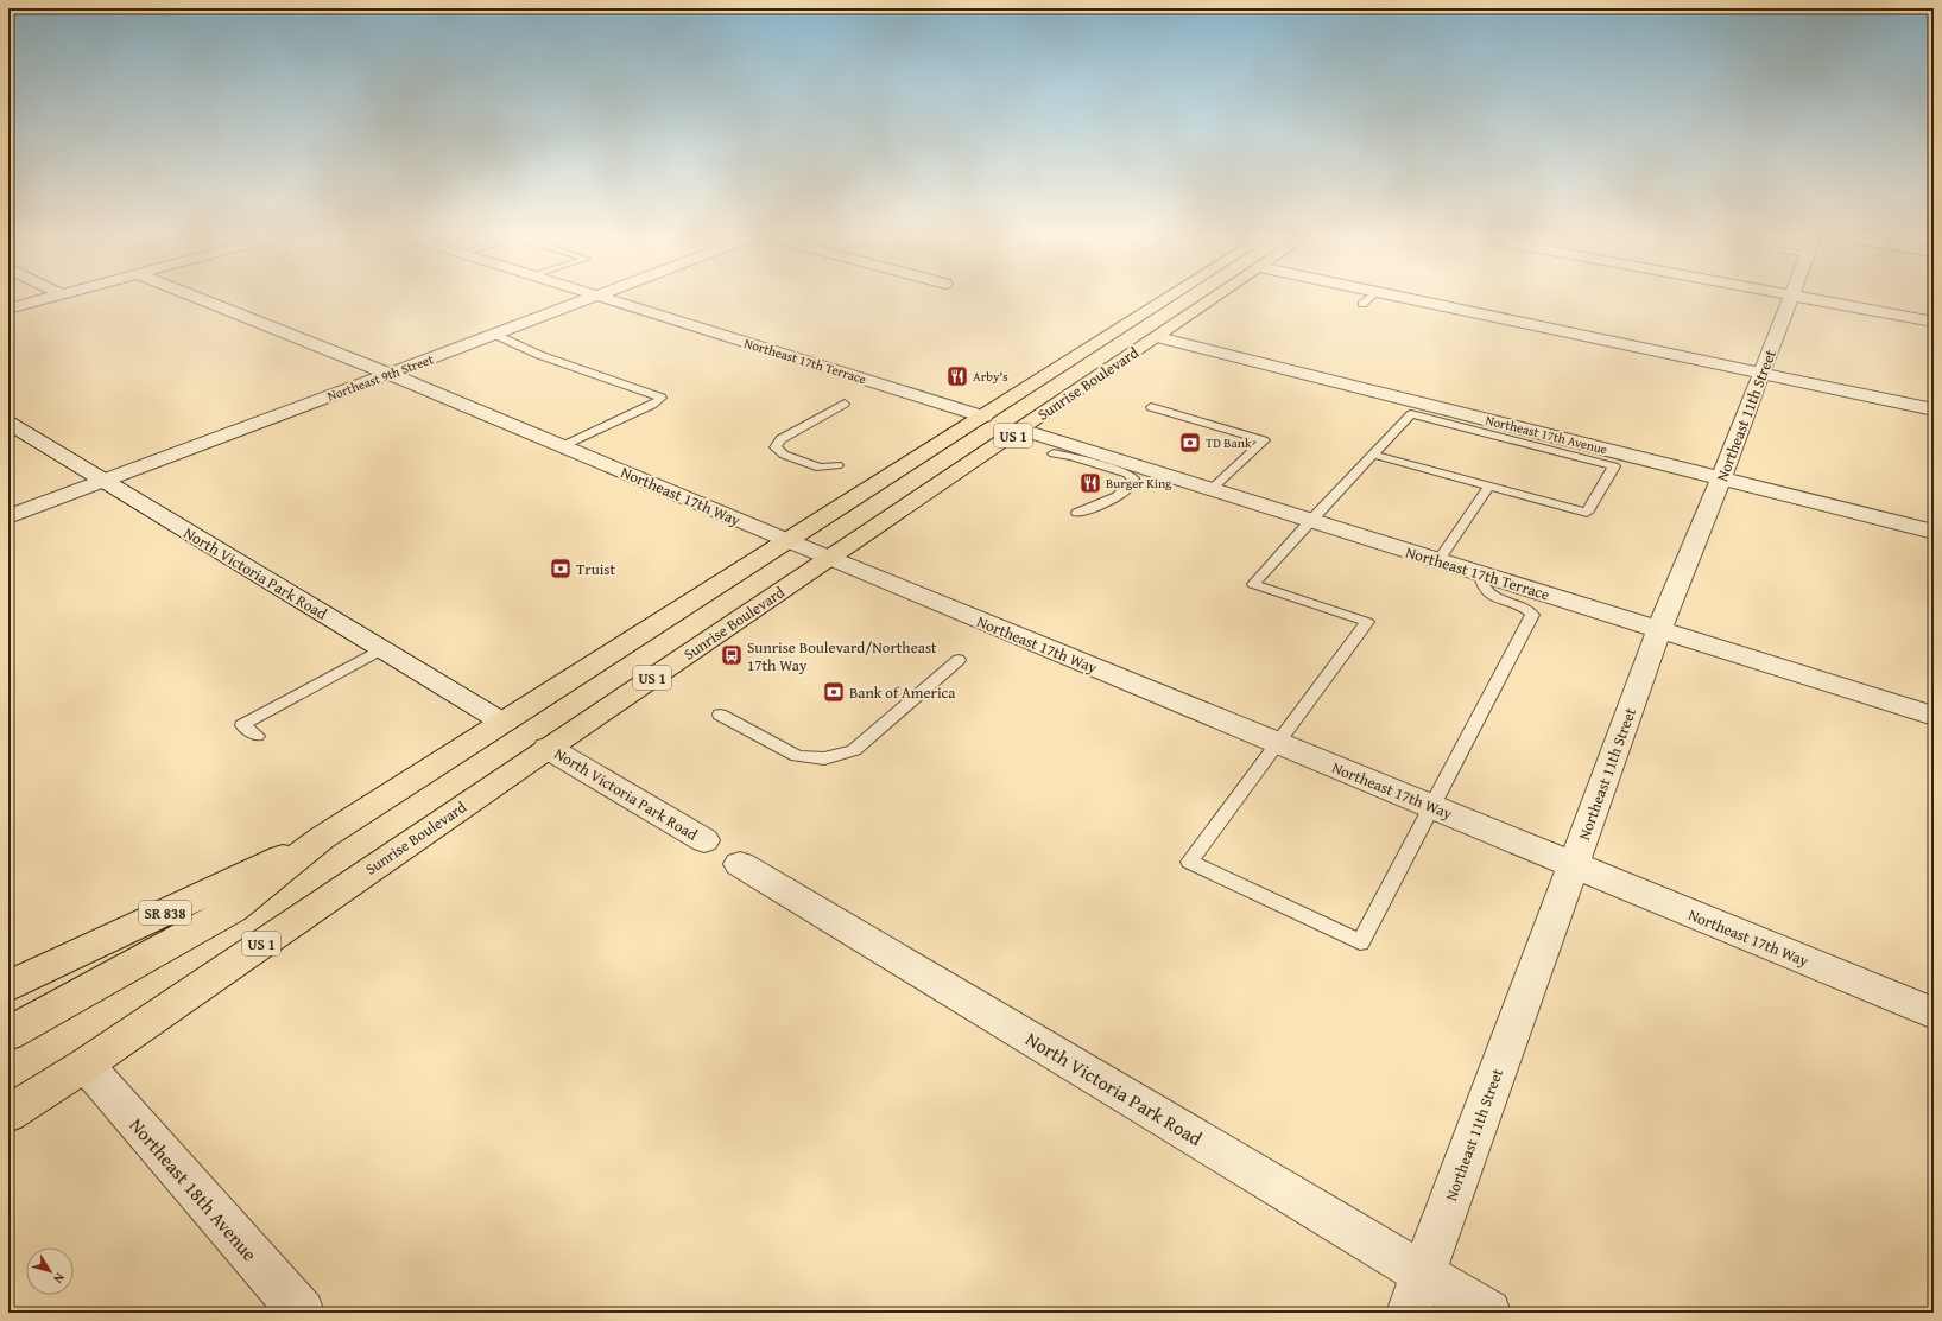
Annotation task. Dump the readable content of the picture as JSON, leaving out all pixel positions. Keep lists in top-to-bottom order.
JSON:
{
  "streets": {
    "main road": ["Sunrise Boulevard", "US 1", "SR 838"],
    "street": [
      "Northeast 17th Terrace",
      "Northeast 9th Street",
      "Northeast 11th Street",
      "Northeast 17th Avenue",
      "Northeast 17th Way",
      "North Victoria Park Road",
      "Northeast 18th Avenue"
    ]
  },
  "crossings": [
    ["Northeast 17th Terrace", "Sunrise Boulevard"],
    ["Northeast 17th Terrace", "Northeast 11th Street"],
    ["Northeast 9th Street", "Northeast 17th Way"],
    ["Northeast 9th Street", "North Victoria Park Road"],
    ["Sunrise Boulevard", "Northeast 17th Avenue"],
    ["Sunrise Boulevard", "US 1"],
    ["Sunrise Boulevard", "Northeast 17th Way"],
    ["Sunrise Boulevard", "North Victoria Park Road"],
    ["Sunrise Boulevard", "SR 838"],
    ["Sunrise Boulevard", "Northeast 18th Avenue"],
    ["Northeast 11th Street", "Northeast 17th Avenue"],
    ["Northeast 11th Street", "Northeast 17th Way"],
    ["Northeast 11th Street", "North Victoria Park Road"],
    ["US 1", "SR 838"]
  ],
  "places": {
    "restaurant": ["Arby's", "Burger King"],
    "bank": ["TD Bank", "Truist", "Bank of America"],
    "bus stop": ["Sunrise Boulevard/Northeast 17th Way"]
  },
  "north": "bottom right"
}
